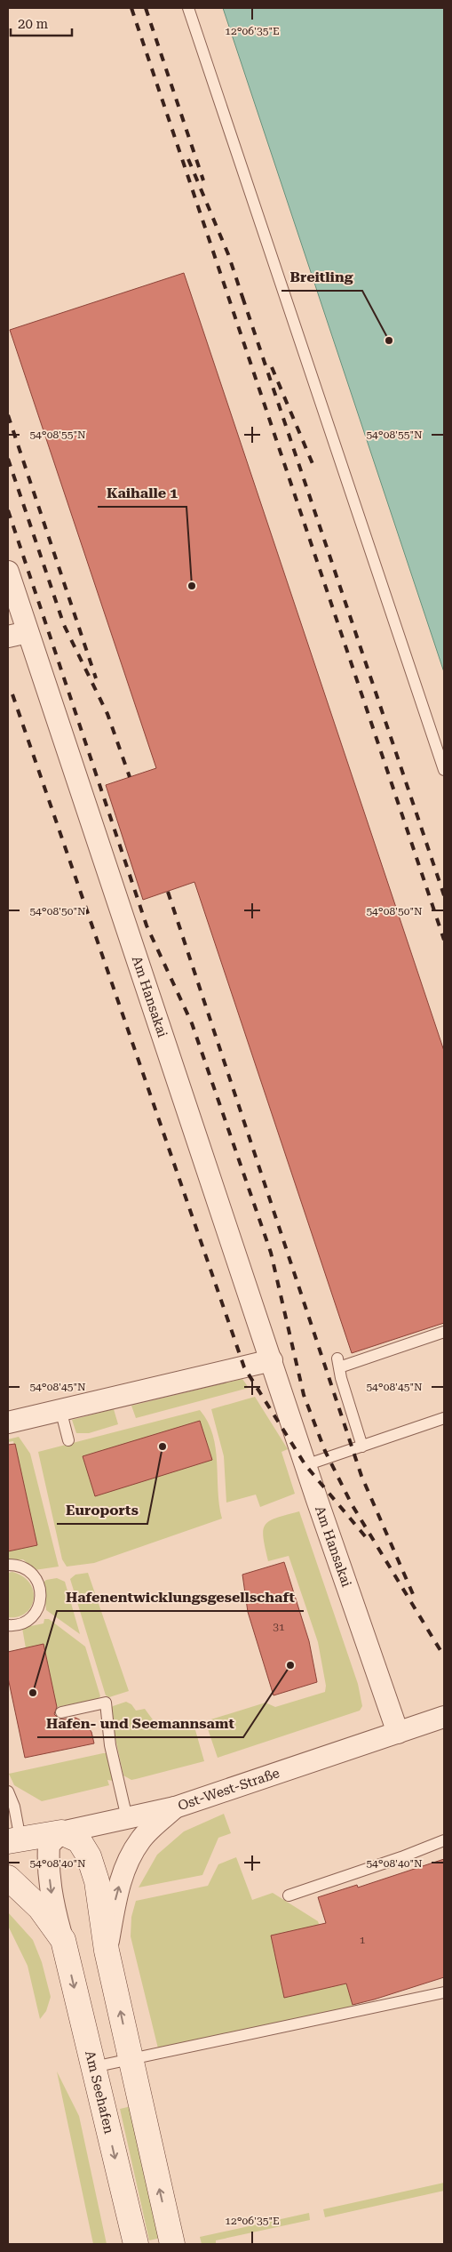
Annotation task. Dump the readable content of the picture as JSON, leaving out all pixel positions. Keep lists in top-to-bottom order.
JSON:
{
  "streets": {
    "street": ["Am Hansakai", "Ost-West-Straße", "Am Seehafen"]
  },
  "crossings": [
    ["Am Hansakai", "Ost-West-Straße"],
    ["Ost-West-Straße", "Am Seehafen"]
  ],
  "places": [
    "Breitling",
    "Kaihalle 1",
    "Euroports",
    "Hafen- und Seemannsamt",
    "Hafenentwicklungsgesellschaft"
  ],
  "house_numbers": ["31", "1"],
  "scale_bar": "20 m",
  "coordinates": [
    "12°06'35\"E",
    "54°08'55\"N",
    "54°08'50\"N",
    "54°08'45\"N",
    "54°08'40\"N"
  ]
}
